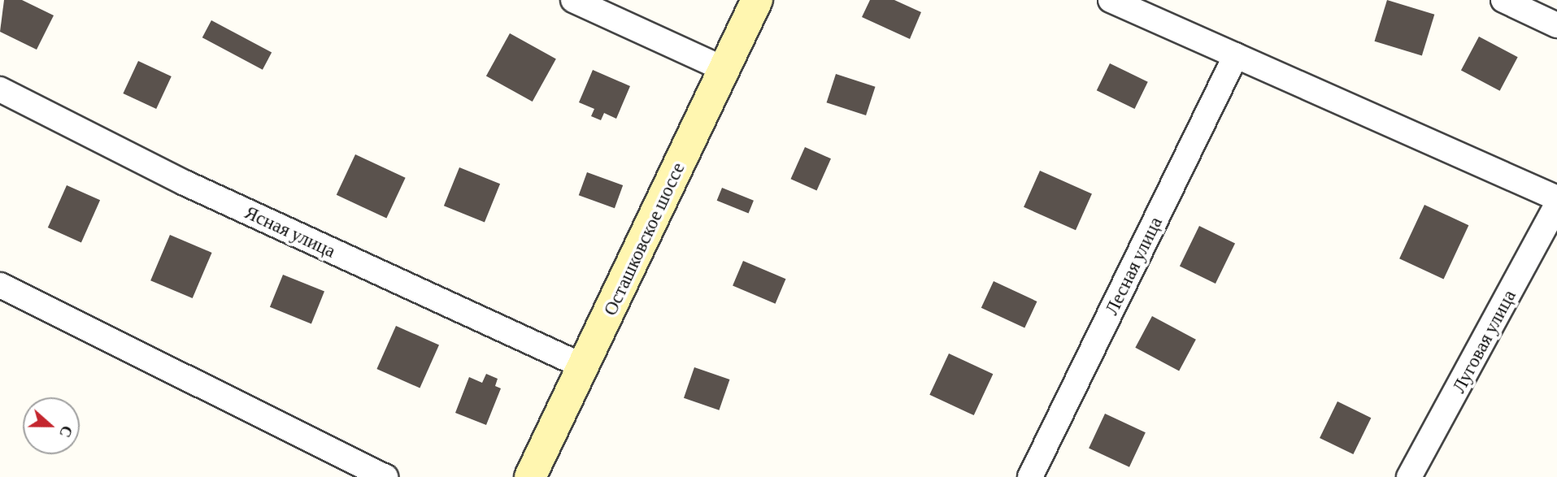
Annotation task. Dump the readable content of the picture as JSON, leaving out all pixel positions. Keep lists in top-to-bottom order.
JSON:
{
  "streets": {
    "street": [
      "Ясная улица",
      "Осташковское шоссе",
      "Лесная улица",
      "Луговая улица"
    ]
  },
  "crossings": [
    ["Ясная улица", "Осташковское шоссе"]
  ],
  "north": "right"
}
